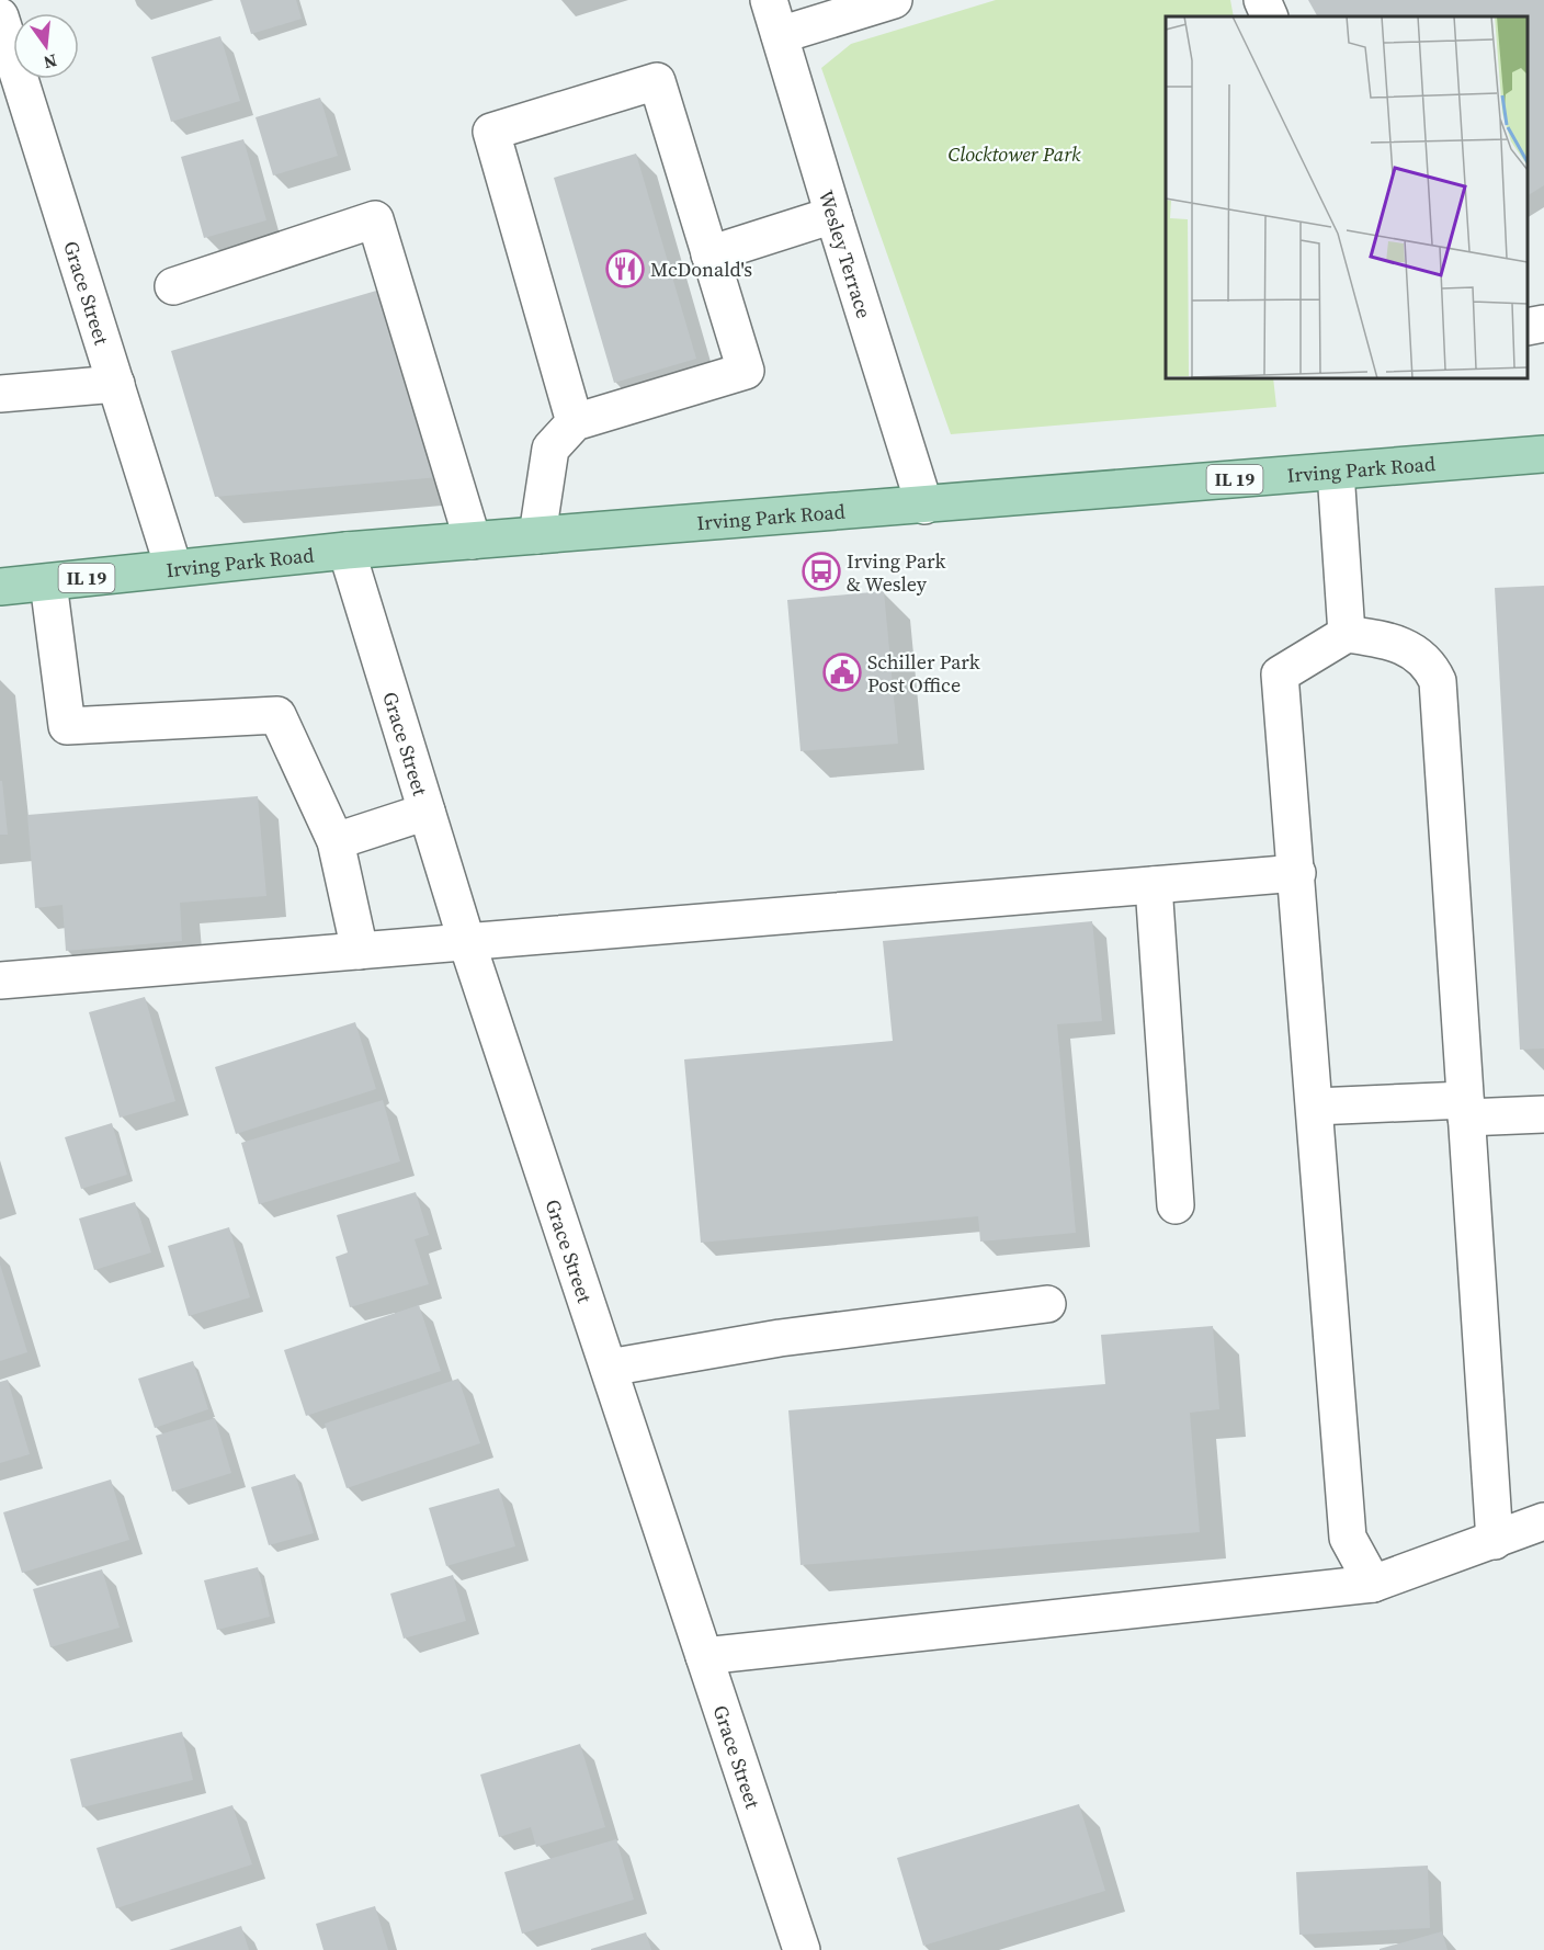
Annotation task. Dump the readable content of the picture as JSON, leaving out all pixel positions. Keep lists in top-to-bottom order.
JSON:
{
  "streets": {
    "main road": ["Irving Park Road", "IL 19"],
    "street": ["Wesley Terrace", "Grace Street"]
  },
  "crossings": [
    ["Wesley Terrace", "Irving Park Road"],
    ["Grace Street", "Irving Park Road"]
  ],
  "parks": ["Clocktower Park"],
  "places": {
    "restaurant": ["McDonald's"],
    "bus stop": ["Irving Park & Wesley"],
    "public building": ["Schiller Park Post Office"]
  },
  "north": "bottom"
}
